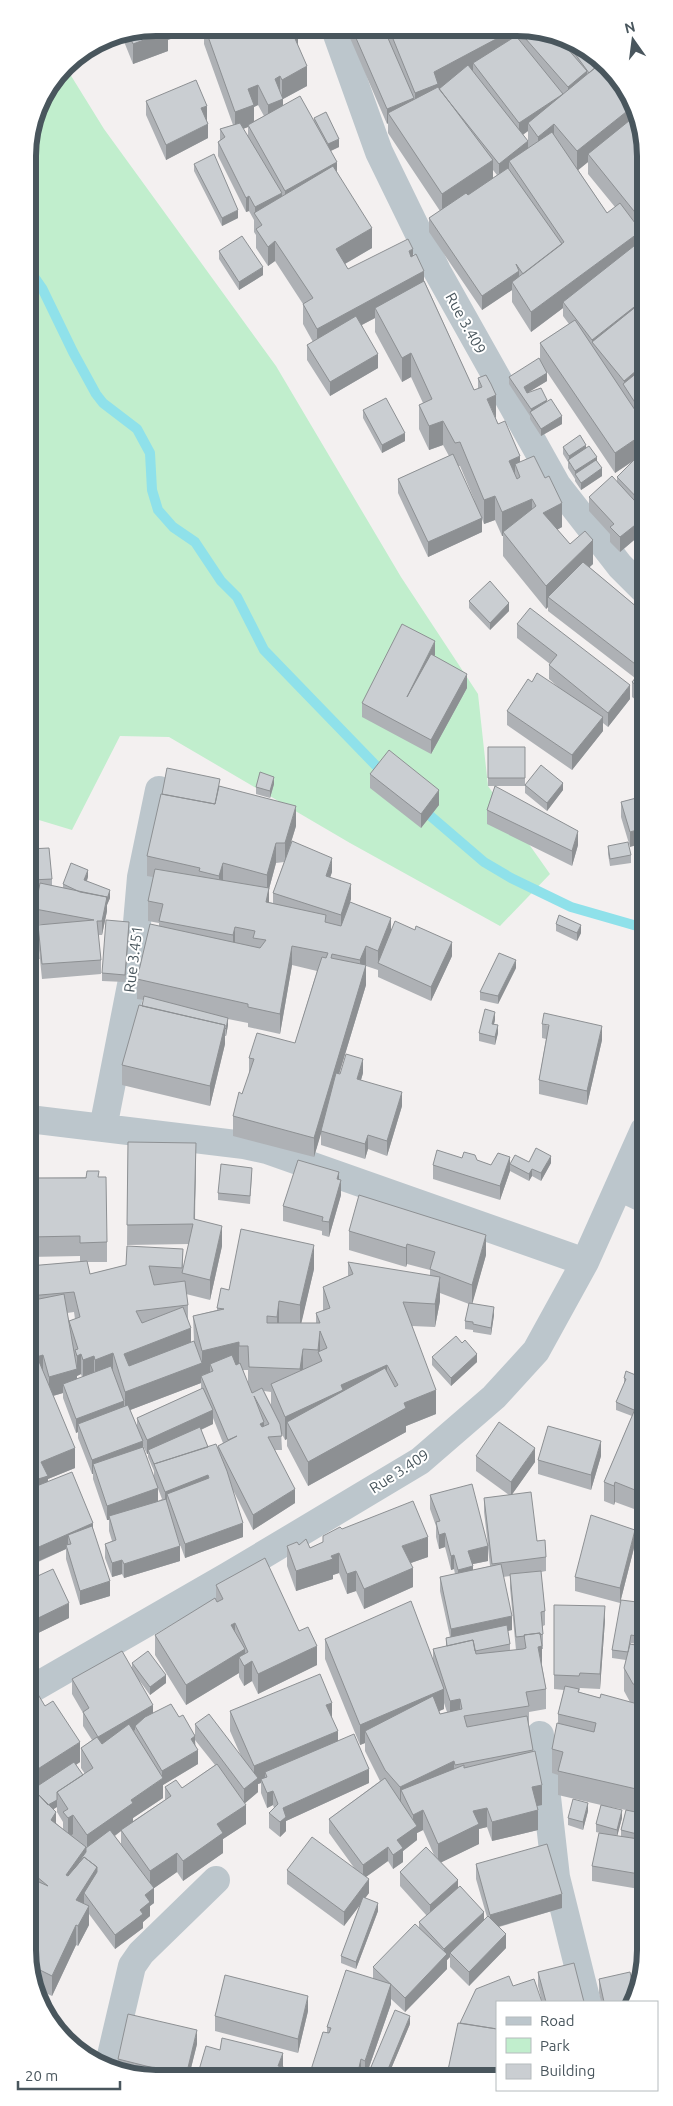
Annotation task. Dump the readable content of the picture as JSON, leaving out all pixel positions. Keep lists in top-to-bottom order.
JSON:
{
  "streets": {
    "street": ["Rue 3.409", "Rue 3.451"]
  },
  "legend": ["Road", "Park", "Building"],
  "scale_bar": "20 m",
  "north": "top"
}
